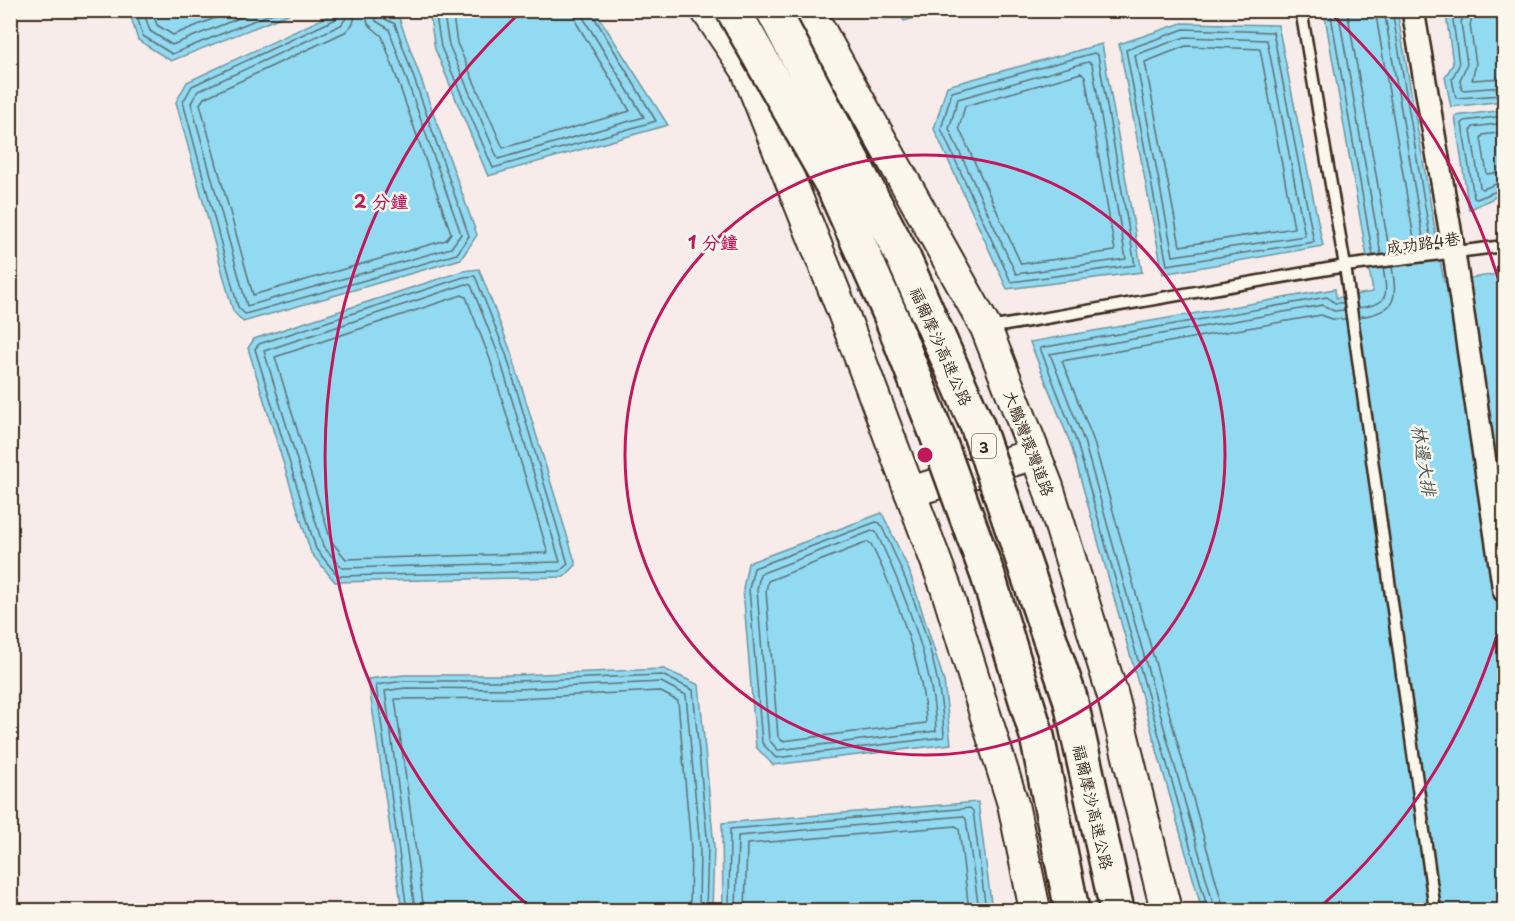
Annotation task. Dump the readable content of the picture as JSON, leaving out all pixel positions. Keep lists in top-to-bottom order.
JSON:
{
  "streets": {
    "highway": ["福爾摩沙高速公路", "3"],
    "street": ["大鵬灣環灣道路"],
    "lane": ["成功路4巷"]
  },
  "crossings": [
    ["成功路4巷", "大鵬灣環灣道路"]
  ],
  "water": ["林邊大排"],
  "rings": ["2 分鐘", "1 分鐘"]
}
